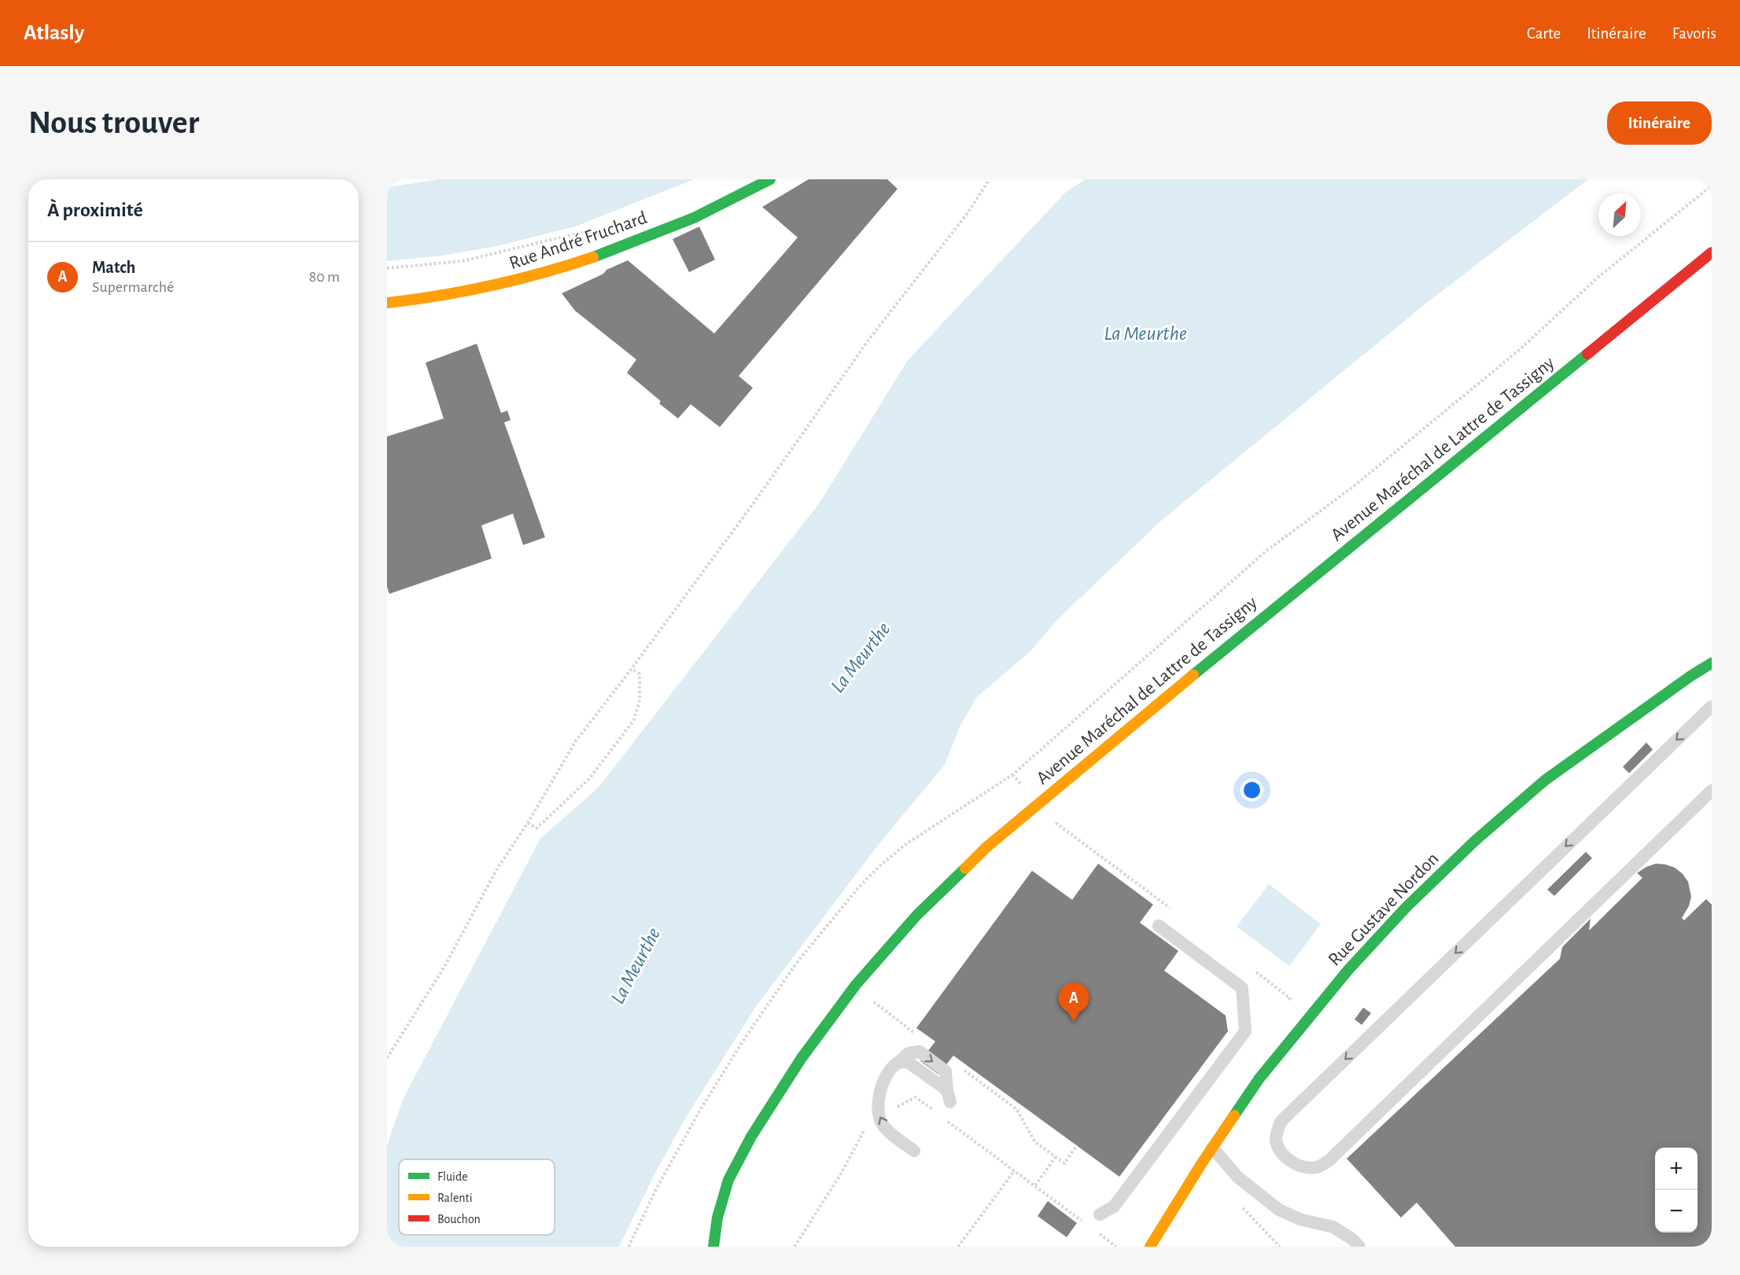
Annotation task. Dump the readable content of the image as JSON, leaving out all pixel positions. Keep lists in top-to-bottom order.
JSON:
{
  "streets": {
    "main road": ["Rue André Fruchard", "Avenue Maréchal de Lattre de Tassigny", "Rue Gustave Nordon"]
  },
  "water": ["La Meurthe"],
  "legend": ["Fluide", "Ralenti", "Bouchon"],
  "north": "top right",
  "page": {
    "header": "Atlasly",
    "nav": ["Carte", "Itinéraire", "Favoris"],
    "buttons": "Itinéraire",
    "title": "Nous trouver",
    "heading": "À proximité",
    "list": [
      {
        "mark": "A",
        "name": "Match",
        "note": "Supermarché",
        "value": "80 m"
      }
    ],
    "pins": "A",
    "map_buttons": ["+", "−"]
  }
}
